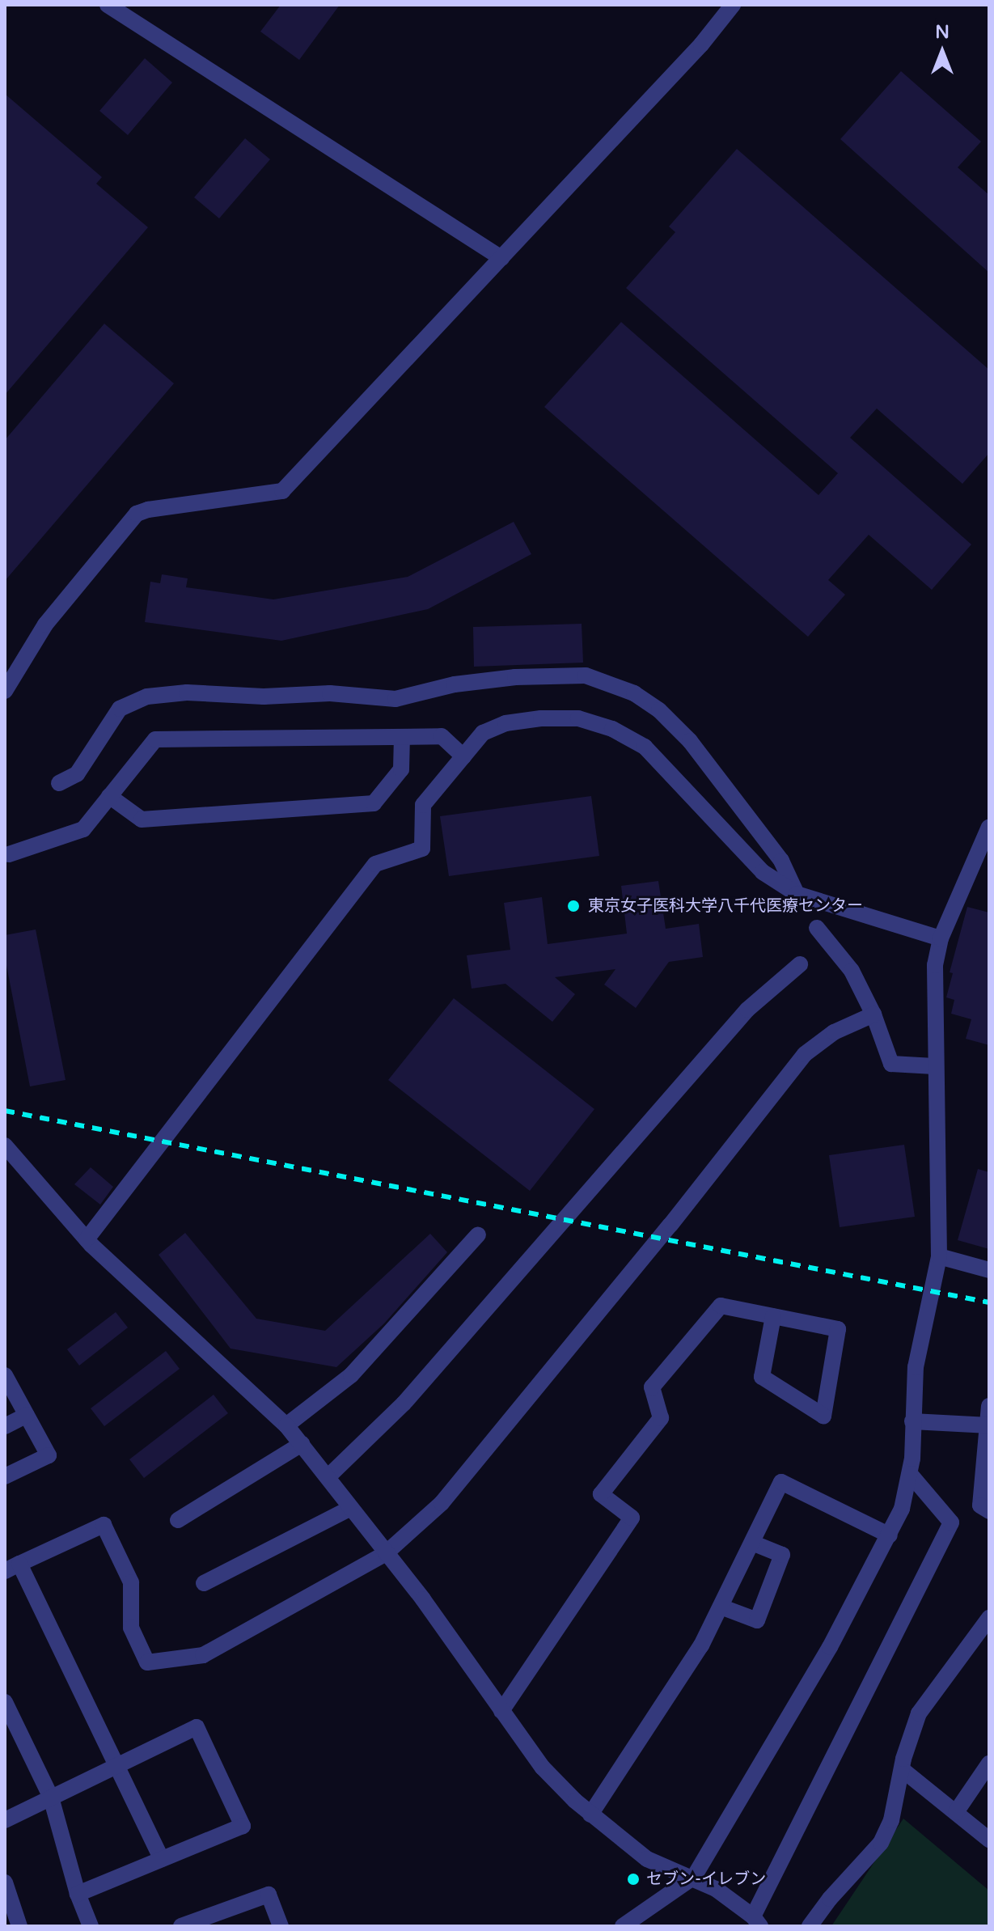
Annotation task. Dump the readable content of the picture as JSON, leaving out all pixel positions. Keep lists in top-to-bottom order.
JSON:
{
  "places": ["東京女子医科大学八千代医療センター", "セブン-イレブン"],
  "north": "top"
}
